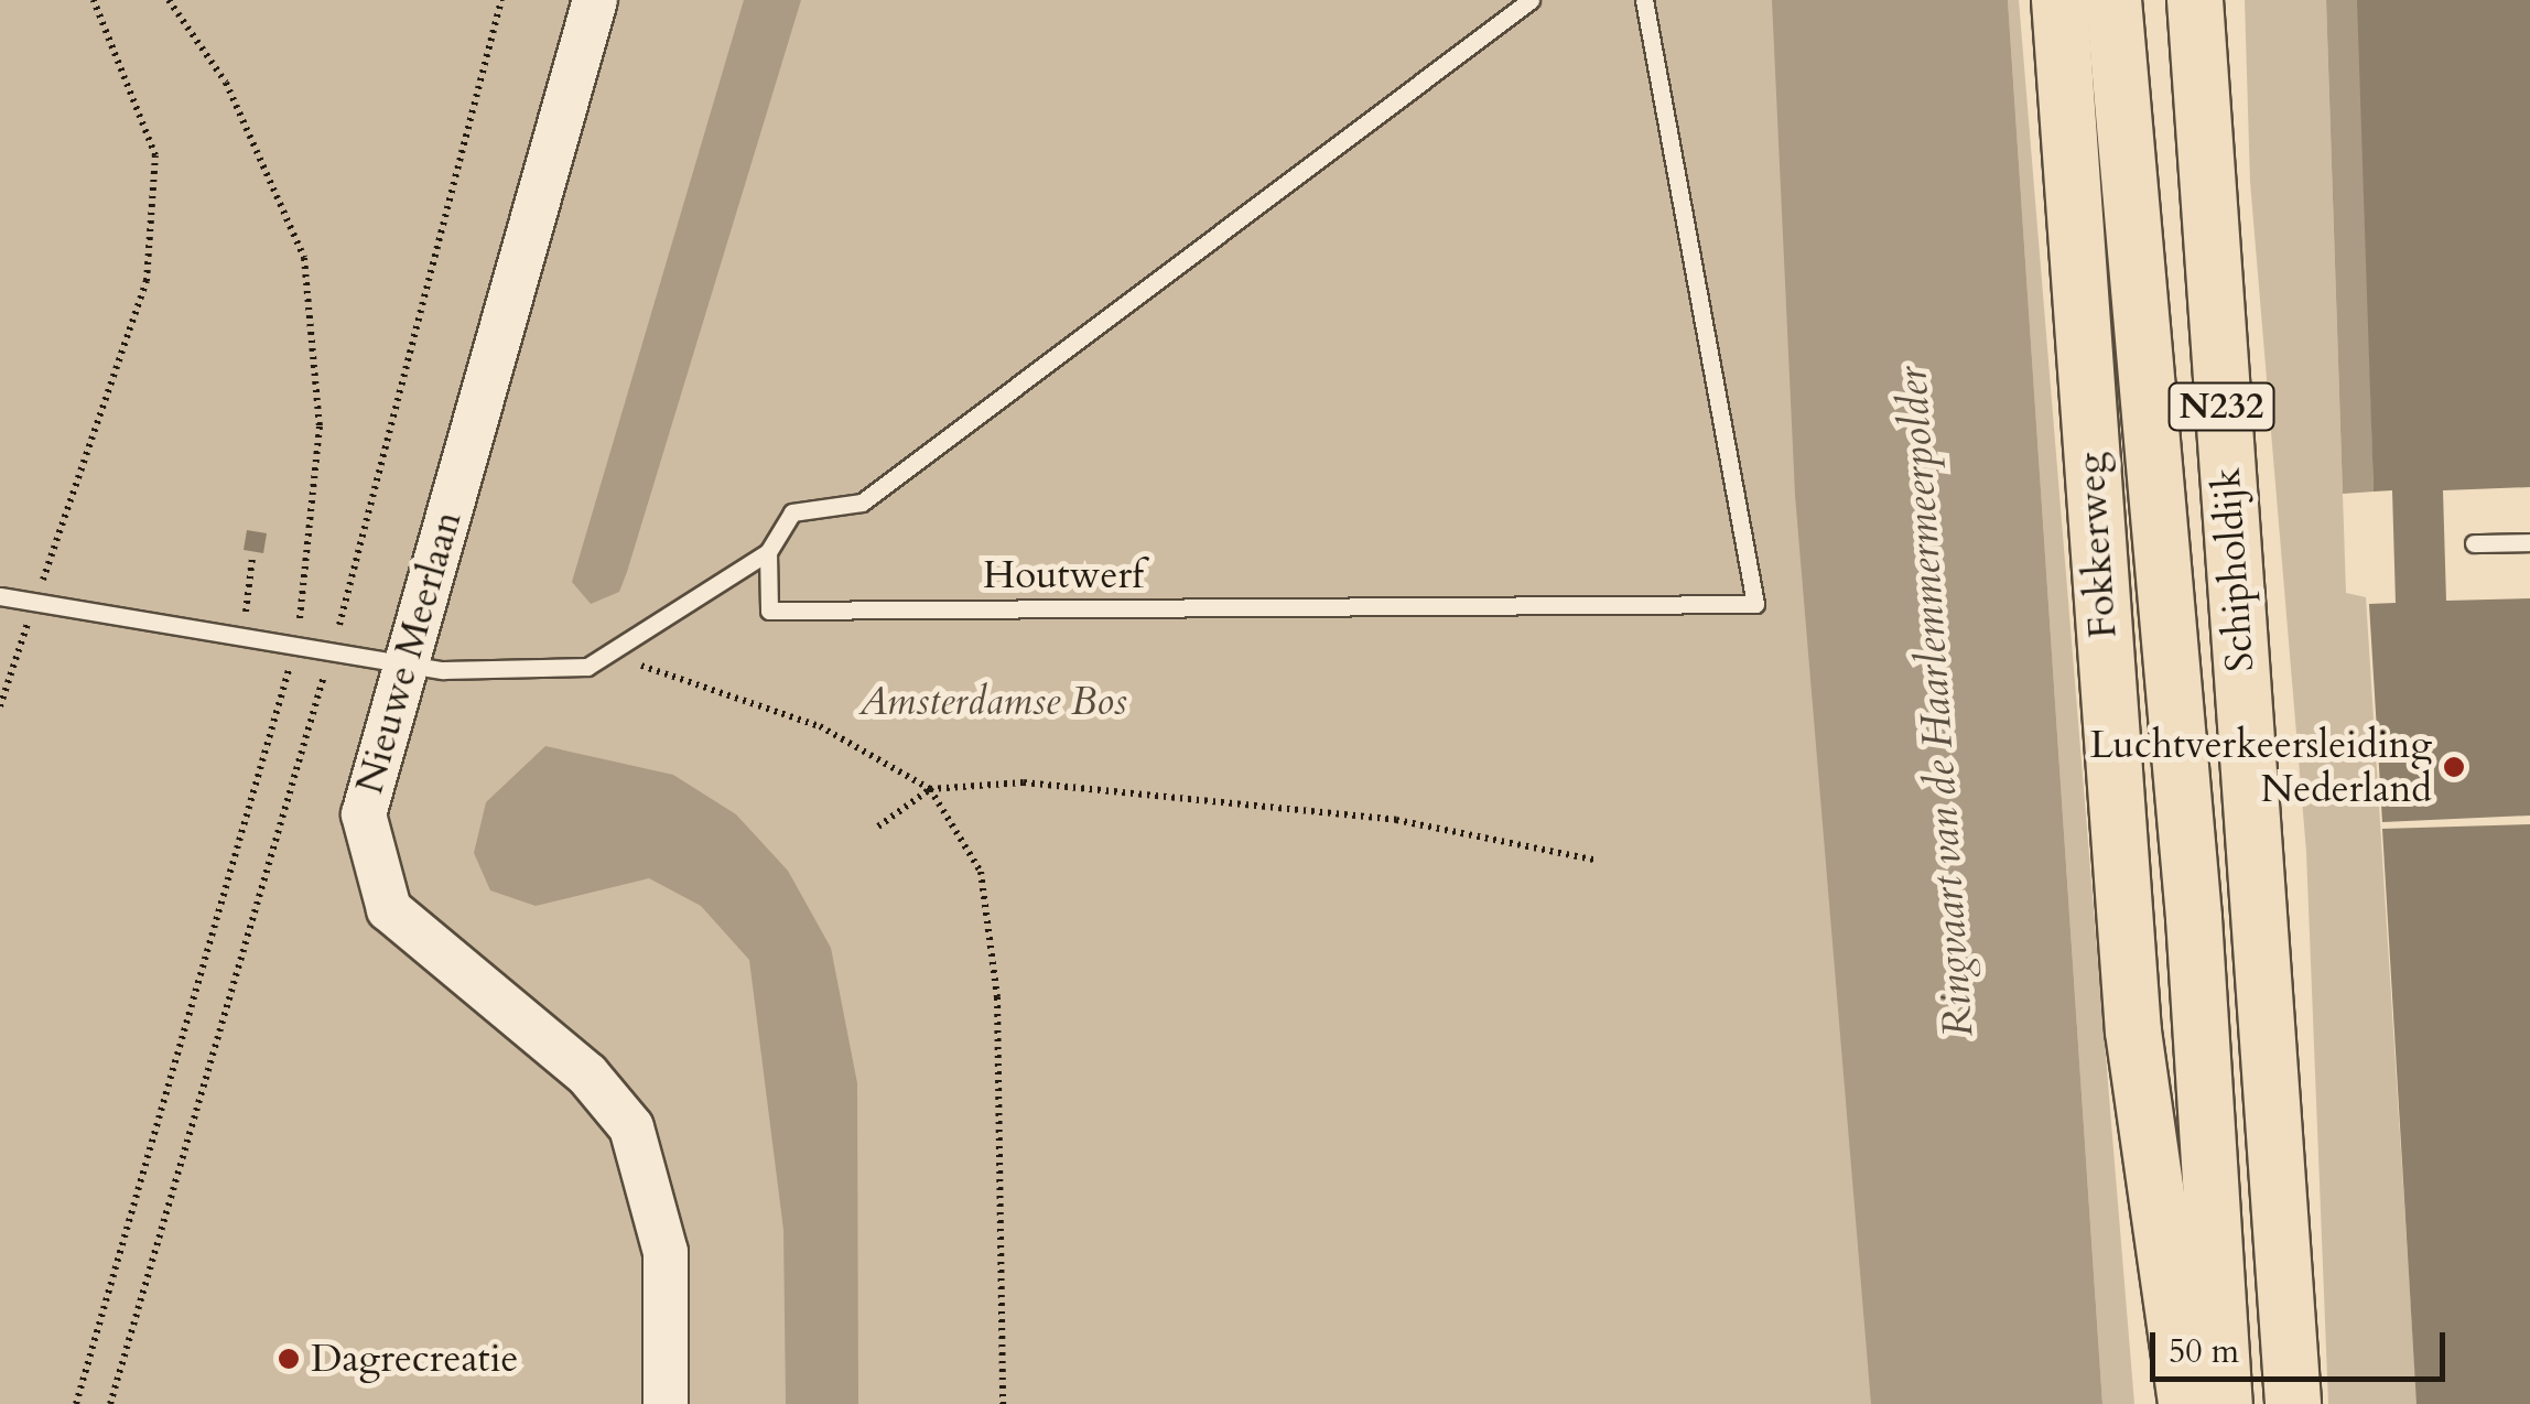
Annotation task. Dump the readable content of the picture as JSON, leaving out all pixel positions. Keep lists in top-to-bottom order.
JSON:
{
  "streets": {
    "main road": ["N232", "Fokkerweg", "Schipholdijk"],
    "street": ["Nieuwe Meerlaan"],
    "lane": ["Houtwerf"]
  },
  "water": ["Ringvaart van de Haarlemmermeerpolder"],
  "parks": ["Amsterdamse Bos"],
  "places": ["Luchtverkeersleiding Nederland", "Dagrecreatie"],
  "scale_bar": "50 m"
}
